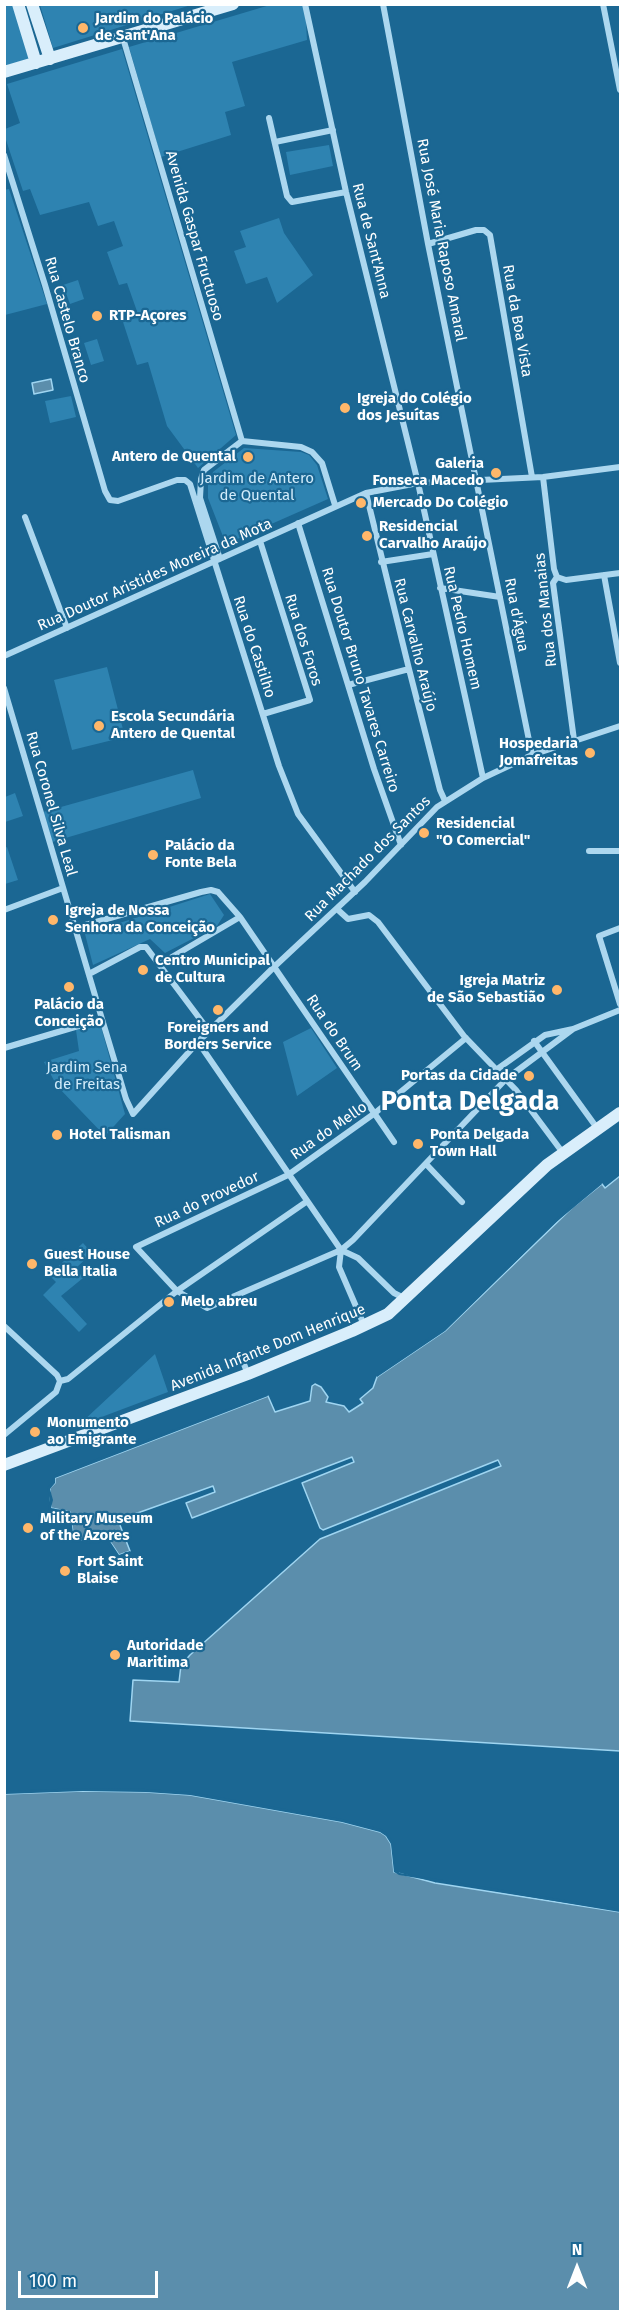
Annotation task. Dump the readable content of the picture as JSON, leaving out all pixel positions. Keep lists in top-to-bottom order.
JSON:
{
  "streets": {
    "main road": ["Avenida Infante Dom Henrique"],
    "street": [
      "Avenida Gaspar Fructuoso",
      "Rua José Maria Raposo Amaral",
      "Rua de Sant'Anna",
      "Rua Castelo Branco",
      "Rua da Boa Vista",
      "Rua Doutor Aristides Moreira da Mota",
      "Rua dos Manaias",
      "Rua d'Água",
      "Rua Pedro Homem",
      "Rua dos Foros",
      "Rua Carvalho Araújo",
      "Rua do Castilho",
      "Rua Doutor Bruno Tavares Carreiro",
      "Rua Coronel Silva Leal",
      "Rua Machado dos Santos",
      "Rua do Brum",
      "Rua do Mello",
      "Rua do Provedor"
    ]
  },
  "crossings": [
    ["Rua José Maria Raposo Amaral", "Rua da Boa Vista"],
    ["Rua José Maria Raposo Amaral", "Rua Doutor Aristides Moreira da Mota"],
    ["Rua José Maria Raposo Amaral", "Rua d'Água"],
    ["Rua de Sant'Anna", "Rua Doutor Aristides Moreira da Mota"],
    ["Rua de Sant'Anna", "Rua Pedro Homem"],
    ["Rua Castelo Branco", "Rua do Castilho"],
    ["Rua da Boa Vista", "Rua Doutor Aristides Moreira da Mota"],
    ["Rua Doutor Aristides Moreira da Mota", "Rua dos Manaias"],
    ["Rua Doutor Aristides Moreira da Mota", "Rua d'Água"],
    ["Rua Doutor Aristides Moreira da Mota", "Rua Pedro Homem"],
    ["Rua Doutor Aristides Moreira da Mota", "Rua dos Foros"],
    ["Rua Doutor Aristides Moreira da Mota", "Rua Carvalho Araújo"],
    ["Rua Doutor Aristides Moreira da Mota", "Rua do Castilho"],
    ["Rua Doutor Aristides Moreira da Mota", "Rua Doutor Bruno Tavares Carreiro"],
    ["Rua dos Manaias", "Rua Machado dos Santos"],
    ["Rua d'Água", "Rua Machado dos Santos"],
    ["Rua Pedro Homem", "Rua Machado dos Santos"],
    ["Rua dos Foros", "Rua do Castilho"],
    ["Rua Carvalho Araújo", "Rua Machado dos Santos"],
    ["Rua do Castilho", "Rua Machado dos Santos"],
    ["Rua Doutor Bruno Tavares Carreiro", "Rua Machado dos Santos"],
    ["Rua Coronel Silva Leal", "Rua Machado dos Santos"],
    ["Rua Coronel Silva Leal", "Rua do Brum"],
    ["Rua Machado dos Santos", "Rua do Brum"],
    ["Rua do Brum", "Rua do Mello"],
    ["Rua do Mello", "Rua do Provedor"]
  ],
  "districts": ["Ponta Delgada"],
  "parks": ["Jardim de Antero de Quental", "Jardim Sena de Freitas"],
  "places": [
    "Jardim do Palácio de Sant'Ana",
    "RTP-Açores",
    "Igreja do Colégio dos Jesuítas",
    "Antero de Quental",
    "Galeria Fonseca Macedo",
    "Mercado Do Colégio",
    "Residencial Carvalho Araújo",
    "Escola Secundária Antero de Quental",
    "Hospedaria Jomafreitas",
    "Residencial \"O Comercial\"",
    "Palácio da Fonte Bela",
    "Igreja de Nossa Senhora da Conceição",
    "Centro Municipal de Cultura",
    "Palácio da Conceição",
    "Igreja Matriz de São Sebastião",
    "Foreigners and Borders Service",
    "Portas da Cidade",
    "Hotel Talisman",
    "Ponta Delgada Town Hall",
    "Guest House Bella Italia",
    "Melo abreu",
    "Monumento ao Emigrante",
    "Military Museum of the Azores",
    "Fort Saint Blaise",
    "Autoridade Maritima"
  ],
  "scale_bar": "100 m",
  "north": "top"
}
